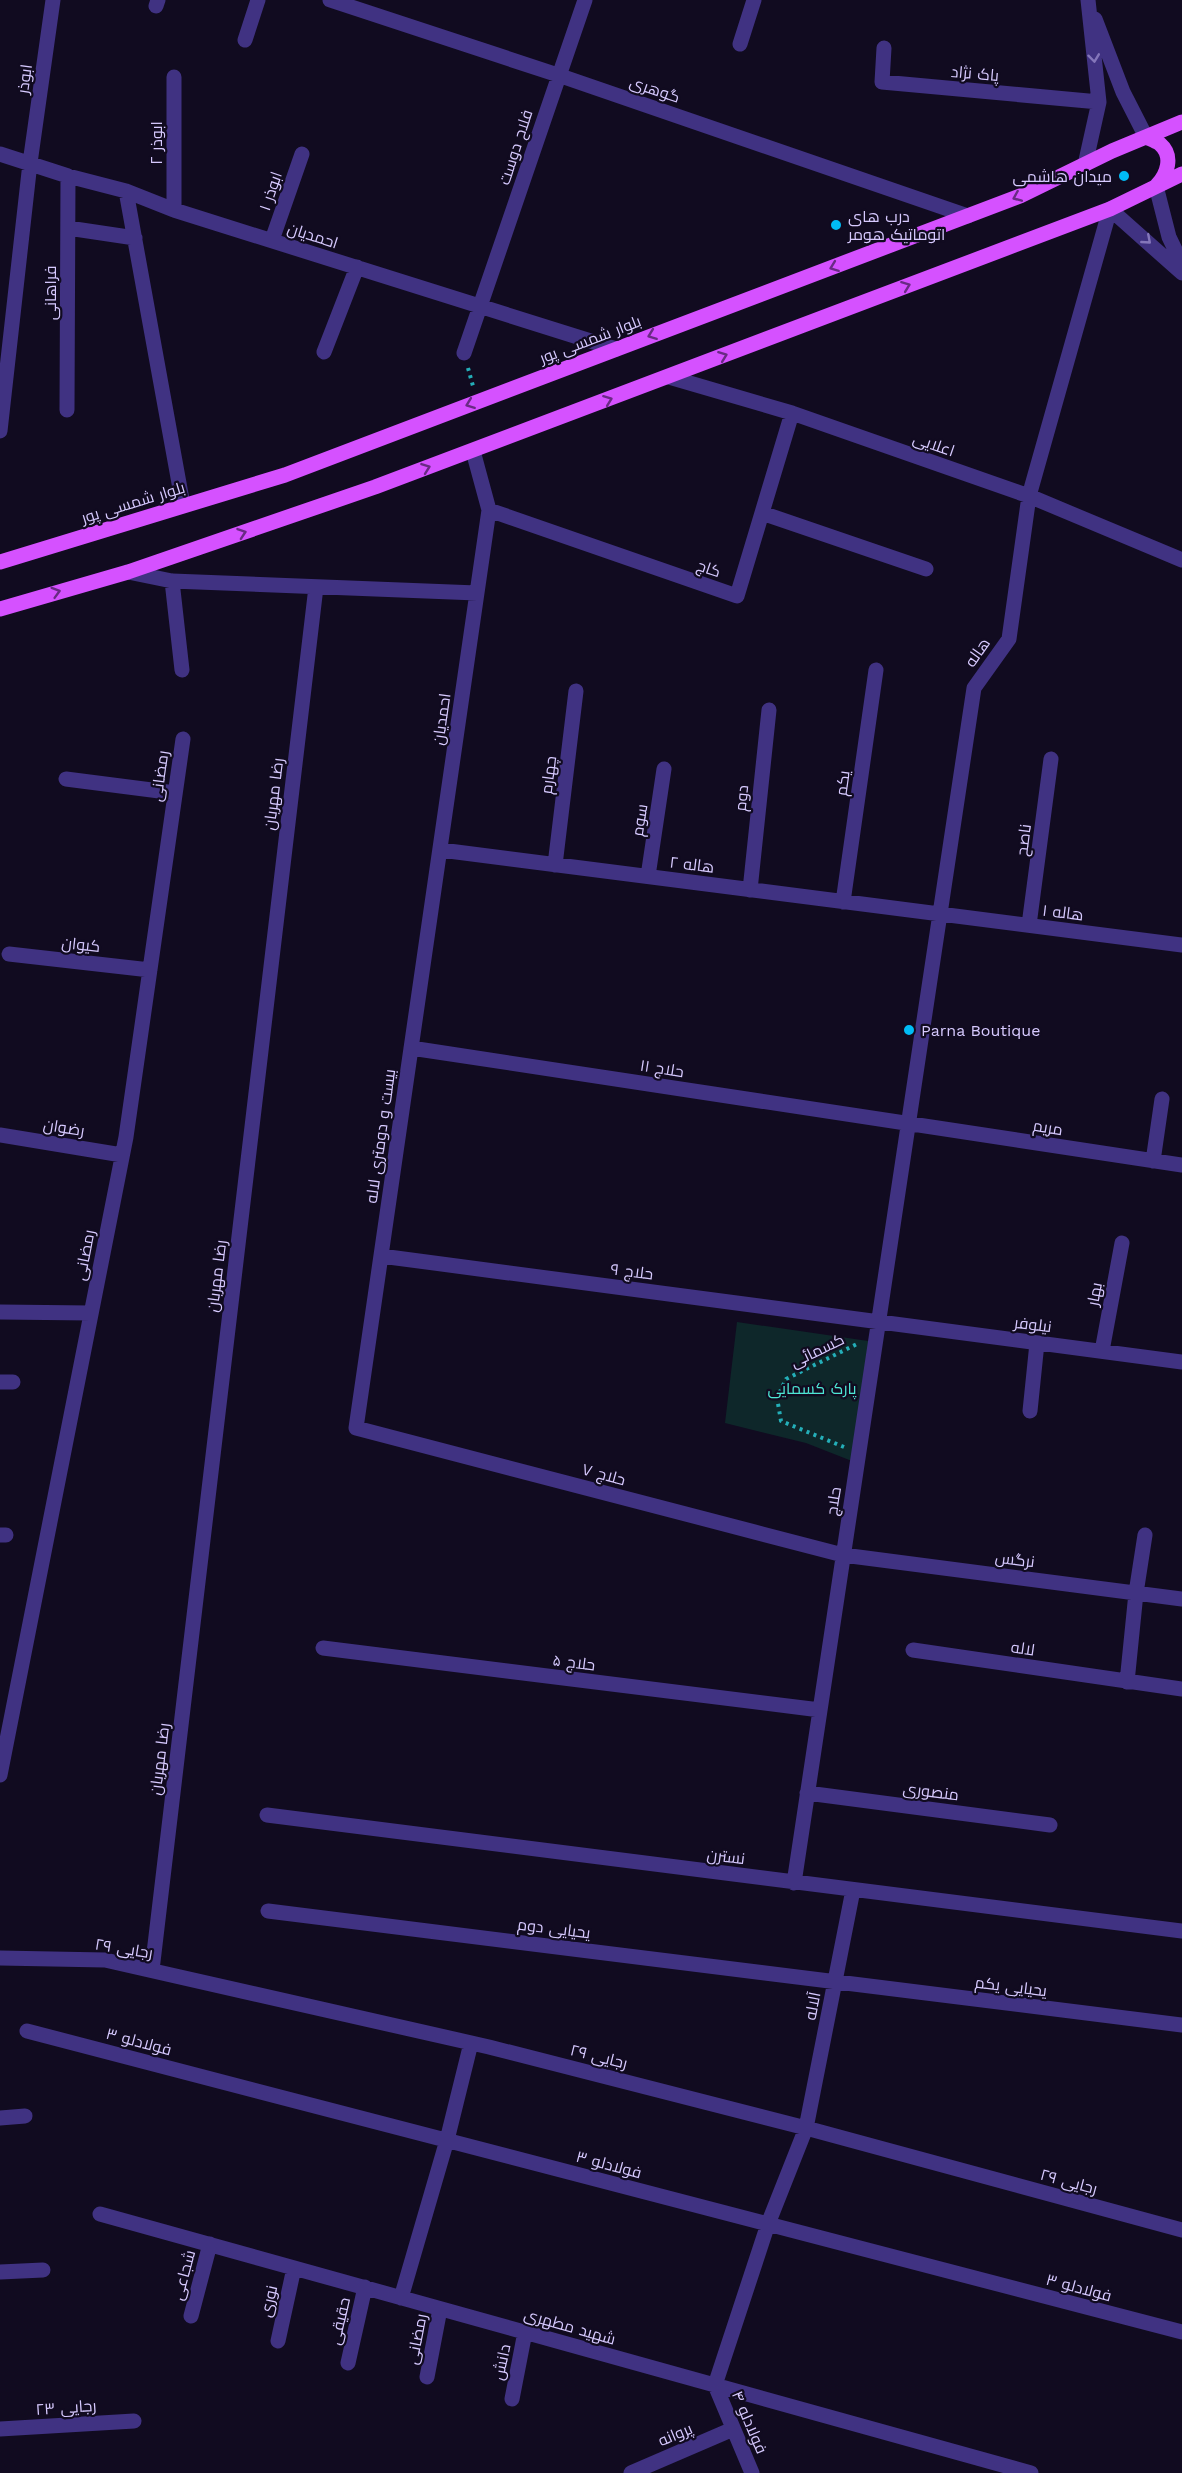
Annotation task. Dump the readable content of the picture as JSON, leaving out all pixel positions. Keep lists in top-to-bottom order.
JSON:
{
  "streets": {
    "main road": ["بلوار شمسی پور"],
    "street": [
      "پاک نژاد",
      "ابوذر",
      "گوهری",
      "ابوذر ۲",
      "فلاح دوست",
      "ابوذر ۱",
      "احمدیان",
      "فراهانی",
      "اعلایی",
      "کاج",
      "هاله",
      "چهارم",
      "رمضانی",
      "یکم",
      "رضا مهربان",
      "دوم",
      "سوم",
      "ناصح",
      "هاله ۲",
      "هاله ۱",
      "کیوان",
      "حلاج ۱۱",
      "رضوان",
      "مریم",
      "بیست و دومتری لاله",
      "حلاج ۹",
      "بهار",
      "نیلوفر",
      "حلاج ۷",
      "حلاج",
      "نرگس",
      "لاله",
      "حلاج ۵",
      "منصوری",
      "نسترن",
      "یحیایی دوم",
      "رجایی ۲۹",
      "یحیایی یکم",
      "آلاله",
      "فولادلو ۳",
      "شجاعی",
      "نوری",
      "حقیقی",
      "شهید مطهری",
      "دانش",
      "رجایی ۲۳",
      "فولادلو ۴",
      "پروانه"
    ],
    "path": ["کسمائی"]
  },
  "crossings": [
    ["ابوذر", "احمدیان"],
    ["گوهری", "فلاح دوست"],
    ["گوهری", "بلوار شمسی پور"],
    ["ابوذر ۲", "احمدیان"],
    ["فلاح دوست", "احمدیان"],
    ["ابوذر ۱", "احمدیان"],
    ["احمدیان", "فراهانی"],
    ["احمدیان", "بلوار شمسی پور"],
    ["احمدیان", "کاج"],
    ["احمدیان", "هاله ۲"],
    ["احمدیان", "بیست و دومتری لاله"],
    ["اعلایی", "کاج"],
    ["اعلایی", "هاله"],
    ["هاله", "هاله ۲"],
    ["هاله", "هاله ۱"],
    ["هاله", "حلاج ۱۱"],
    ["هاله", "مریم"],
    ["هاله", "حلاج"],
    ["چهارم", "هاله ۲"],
    ["رمضانی", "کیوان"],
    ["رمضانی", "رضوان"],
    ["رمضانی", "شهید مطهری"],
    ["یکم", "هاله ۲"],
    ["رضا مهربان", "رجایی ۲۹"],
    ["دوم", "هاله ۲"],
    ["سوم", "هاله ۲"],
    ["ناصح", "هاله ۱"],
    ["هاله ۲", "هاله ۱"],
    ["هاله ۲", "بیست و دومتری لاله"],
    ["حلاج ۱۱", "مریم"],
    ["حلاج ۱۱", "بیست و دومتری لاله"],
    ["حلاج ۱۱", "حلاج"],
    ["مریم", "حلاج"],
    ["بیست و دومتری لاله", "حلاج ۹"],
    ["بیست و دومتری لاله", "حلاج ۷"],
    ["حلاج ۹", "نیلوفر"],
    ["حلاج ۹", "کسمائی"],
    ["حلاج ۹", "حلاج"],
    ["بهار", "نیلوفر"],
    ["نیلوفر", "کسمائی"],
    ["نیلوفر", "حلاج"],
    ["کسمائی", "حلاج"],
    ["حلاج ۷", "حلاج"],
    ["حلاج ۷", "نرگس"],
    ["حلاج", "نرگس"],
    ["حلاج", "حلاج ۵"],
    ["حلاج", "منصوری"],
    ["حلاج", "نسترن"],
    ["نسترن", "آلاله"],
    ["یحیایی دوم", "یحیایی یکم"],
    ["یحیایی دوم", "آلاله"],
    ["رجایی ۲۹", "آلاله"],
    ["یحیایی یکم", "آلاله"],
    ["آلاله", "فولادلو ۳"],
    ["آلاله", "شهید مطهری"],
    ["آلاله", "فولادلو ۴"],
    ["شجاعی", "شهید مطهری"],
    ["نوری", "شهید مطهری"],
    ["حقیقی", "شهید مطهری"],
    ["شهید مطهری", "دانش"],
    ["شهید مطهری", "فولادلو ۴"],
    ["فولادلو ۴", "پروانه"]
  ],
  "parks": ["پارک کسمایی"],
  "places": ["میدان هاشمی", "درب های اتوماتیک هومر", "Parna Boutique"]
}
